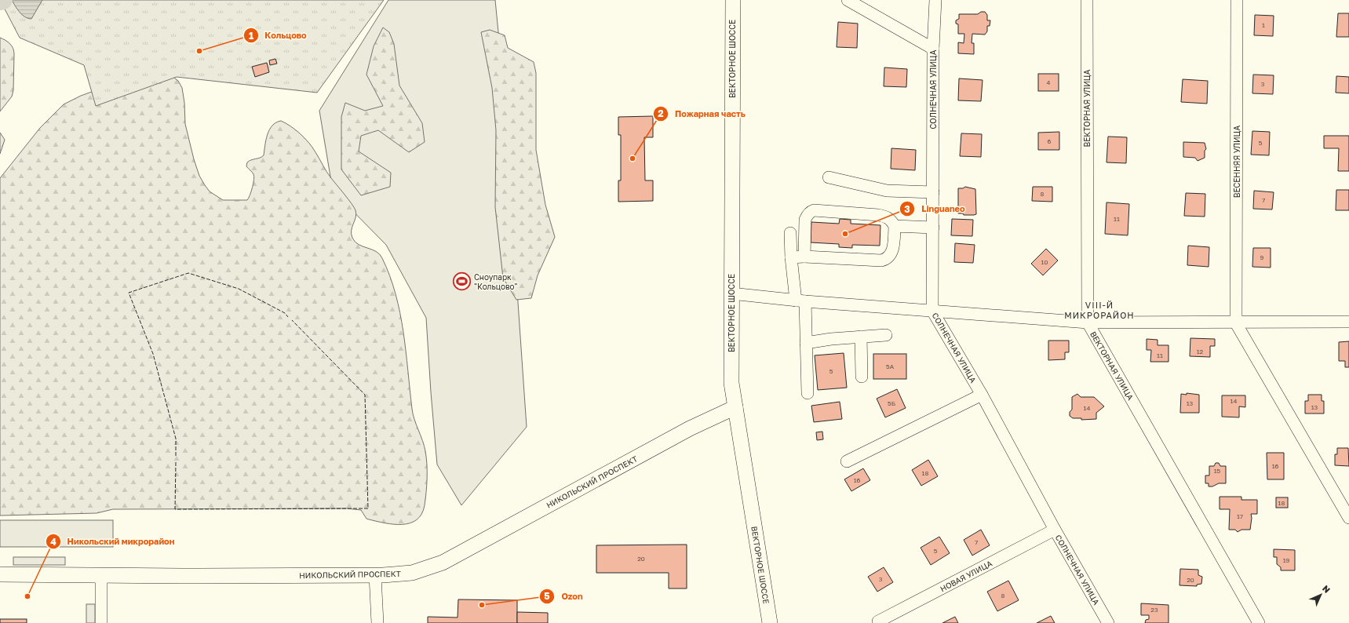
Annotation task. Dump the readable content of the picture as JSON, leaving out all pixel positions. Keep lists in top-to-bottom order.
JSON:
{
  "streets": {
    "main road": ["ВЕКТОРНОЕ ШОССЕ", "НИКОЛЬСКИЙ ПРОСПЕКТ"],
    "street": [
      "СОЛНЕЧНАЯ УЛИЦА",
      "ВЕКТОРНАЯ УЛИЦА",
      "ВЕСЕННЯЯ УЛИЦА",
      "НОВАЯ УЛИЦА"
    ]
  },
  "crossings": [
    ["ВЕКТОРНОЕ ШОССЕ", "НИКОЛЬСКИЙ ПРОСПЕКТ"],
    ["СОЛНЕЧНАЯ УЛИЦА", "НОВАЯ УЛИЦА"]
  ],
  "districts": ["VIII-Й МИКРОРАЙОН"],
  "places": {
    "other": [
      "Кольцово",
      "Пожарная часть",
      "Linguaneo",
      "Никольский микрорайон",
      "Ozon"
    ],
    "sports": ["Сноупарк \"Кольцово\""]
  },
  "house_numbers": [
    "1",
    "4",
    "3",
    "6",
    "5",
    "8",
    "7",
    "11",
    "9",
    "10",
    "12",
    "11",
    "5А",
    "5",
    "14",
    "5Б",
    "13",
    "13",
    "14",
    "16",
    "15",
    "18",
    "16",
    "18",
    "17",
    "7",
    "5",
    "20",
    "19",
    "3",
    "20",
    "8",
    "23"
  ],
  "north": "top right"
}
